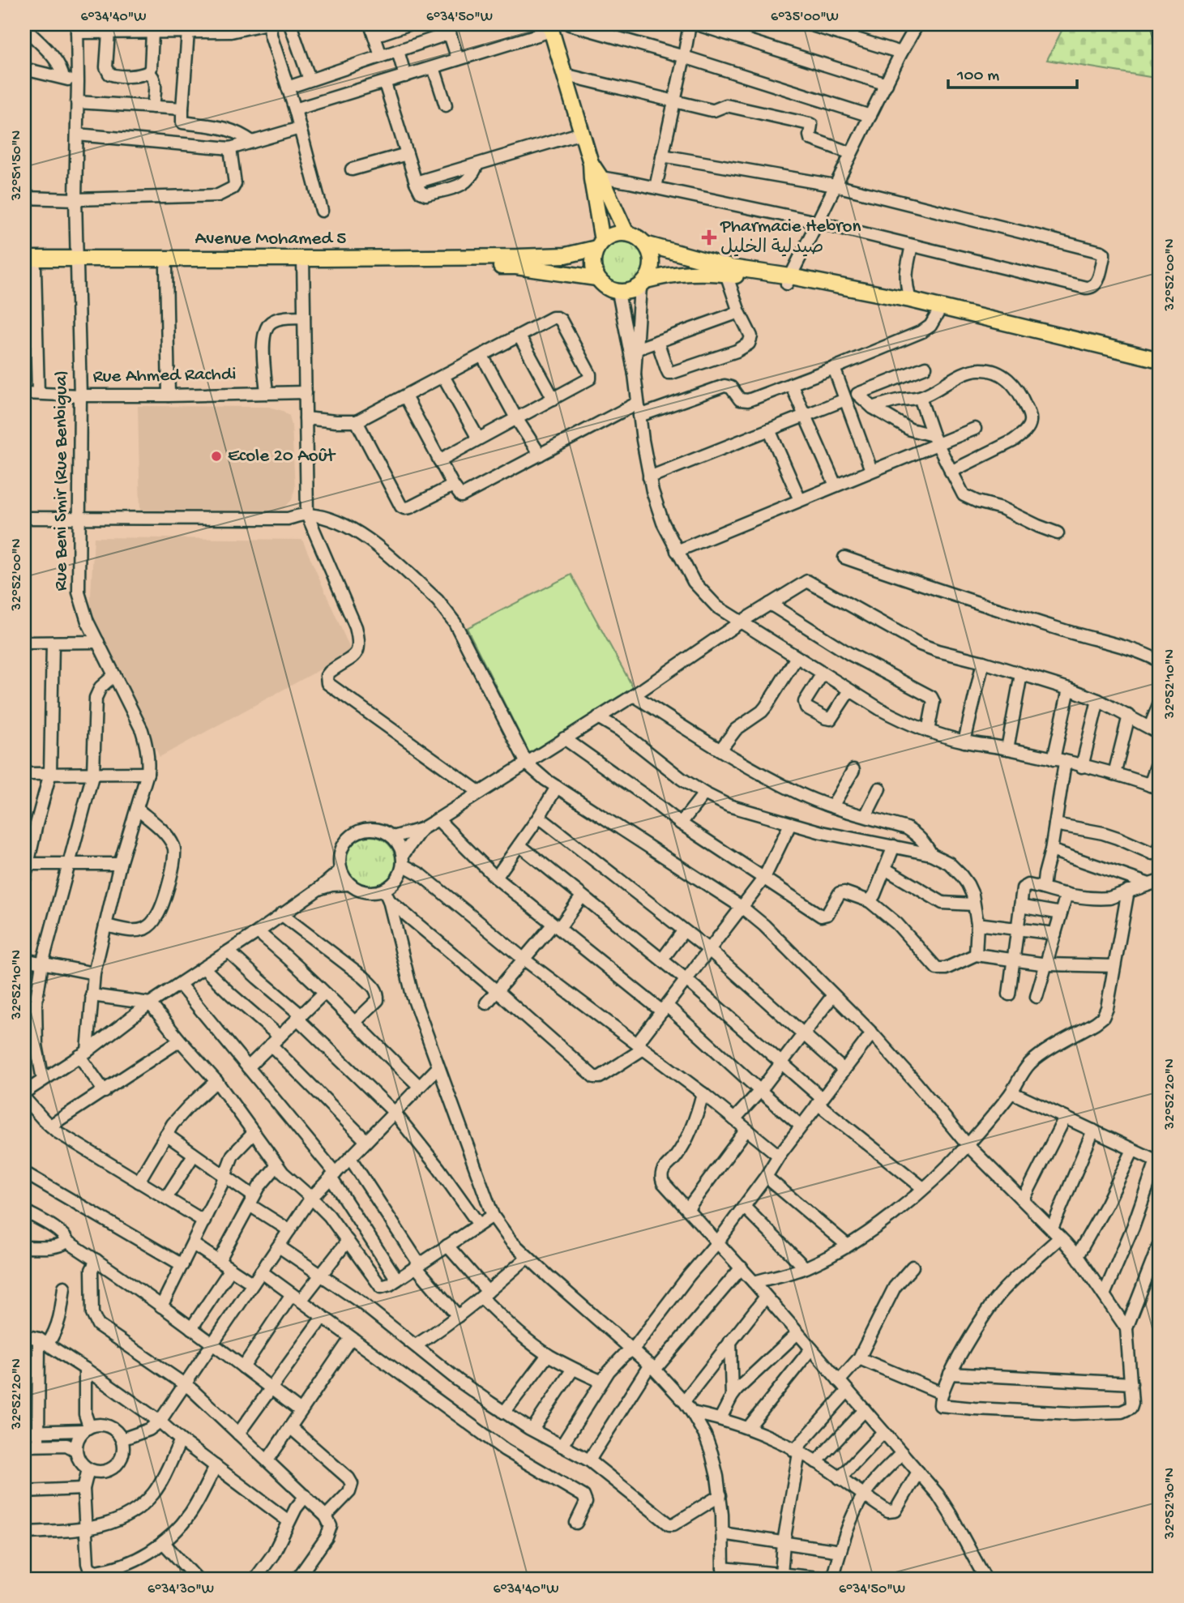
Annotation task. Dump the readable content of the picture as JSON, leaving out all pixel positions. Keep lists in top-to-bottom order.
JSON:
{
  "streets": {
    "main road": ["Avenue Mohamed 5"],
    "street": ["Rue Ahmed Rachdi", "Rue Beni Smir (Rue Benbigua)"]
  },
  "crossings": [
    ["Avenue Mohamed 5", "Rue Beni Smir (Rue Benbigua)"],
    ["Rue Ahmed Rachdi", "Rue Beni Smir (Rue Benbigua)"]
  ],
  "places": {
    "health": ["Pharmacie Hebron صيدلية الخليل"],
    "other": ["Ecole 20 Août"]
  },
  "scale_bar": "100 m",
  "coordinates": [
    "6°34'40\"W",
    "6°34'50\"W",
    "6°35'00\"W",
    "32°51'50\"N",
    "32°52'00\"N",
    "32°52'10\"N",
    "32°52'20\"N",
    "32°52'30\"N",
    "6°34'30\"W"
  ]
}
